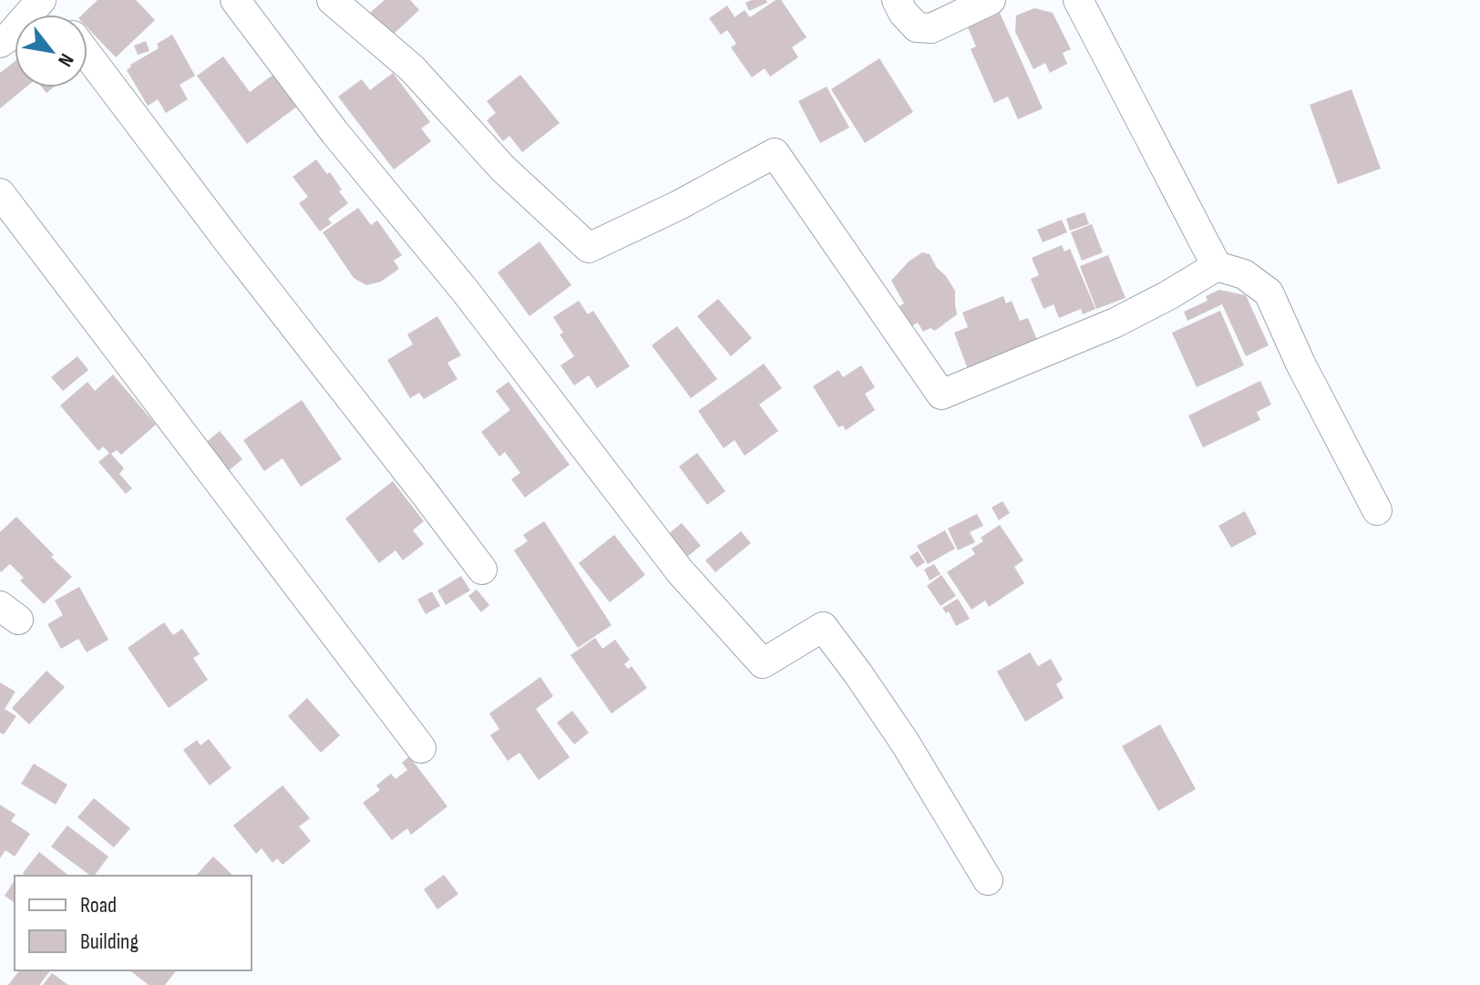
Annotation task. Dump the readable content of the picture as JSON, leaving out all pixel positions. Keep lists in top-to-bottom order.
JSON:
{
  "legend": ["Road", "Building"],
  "north": "bottom right"
}
